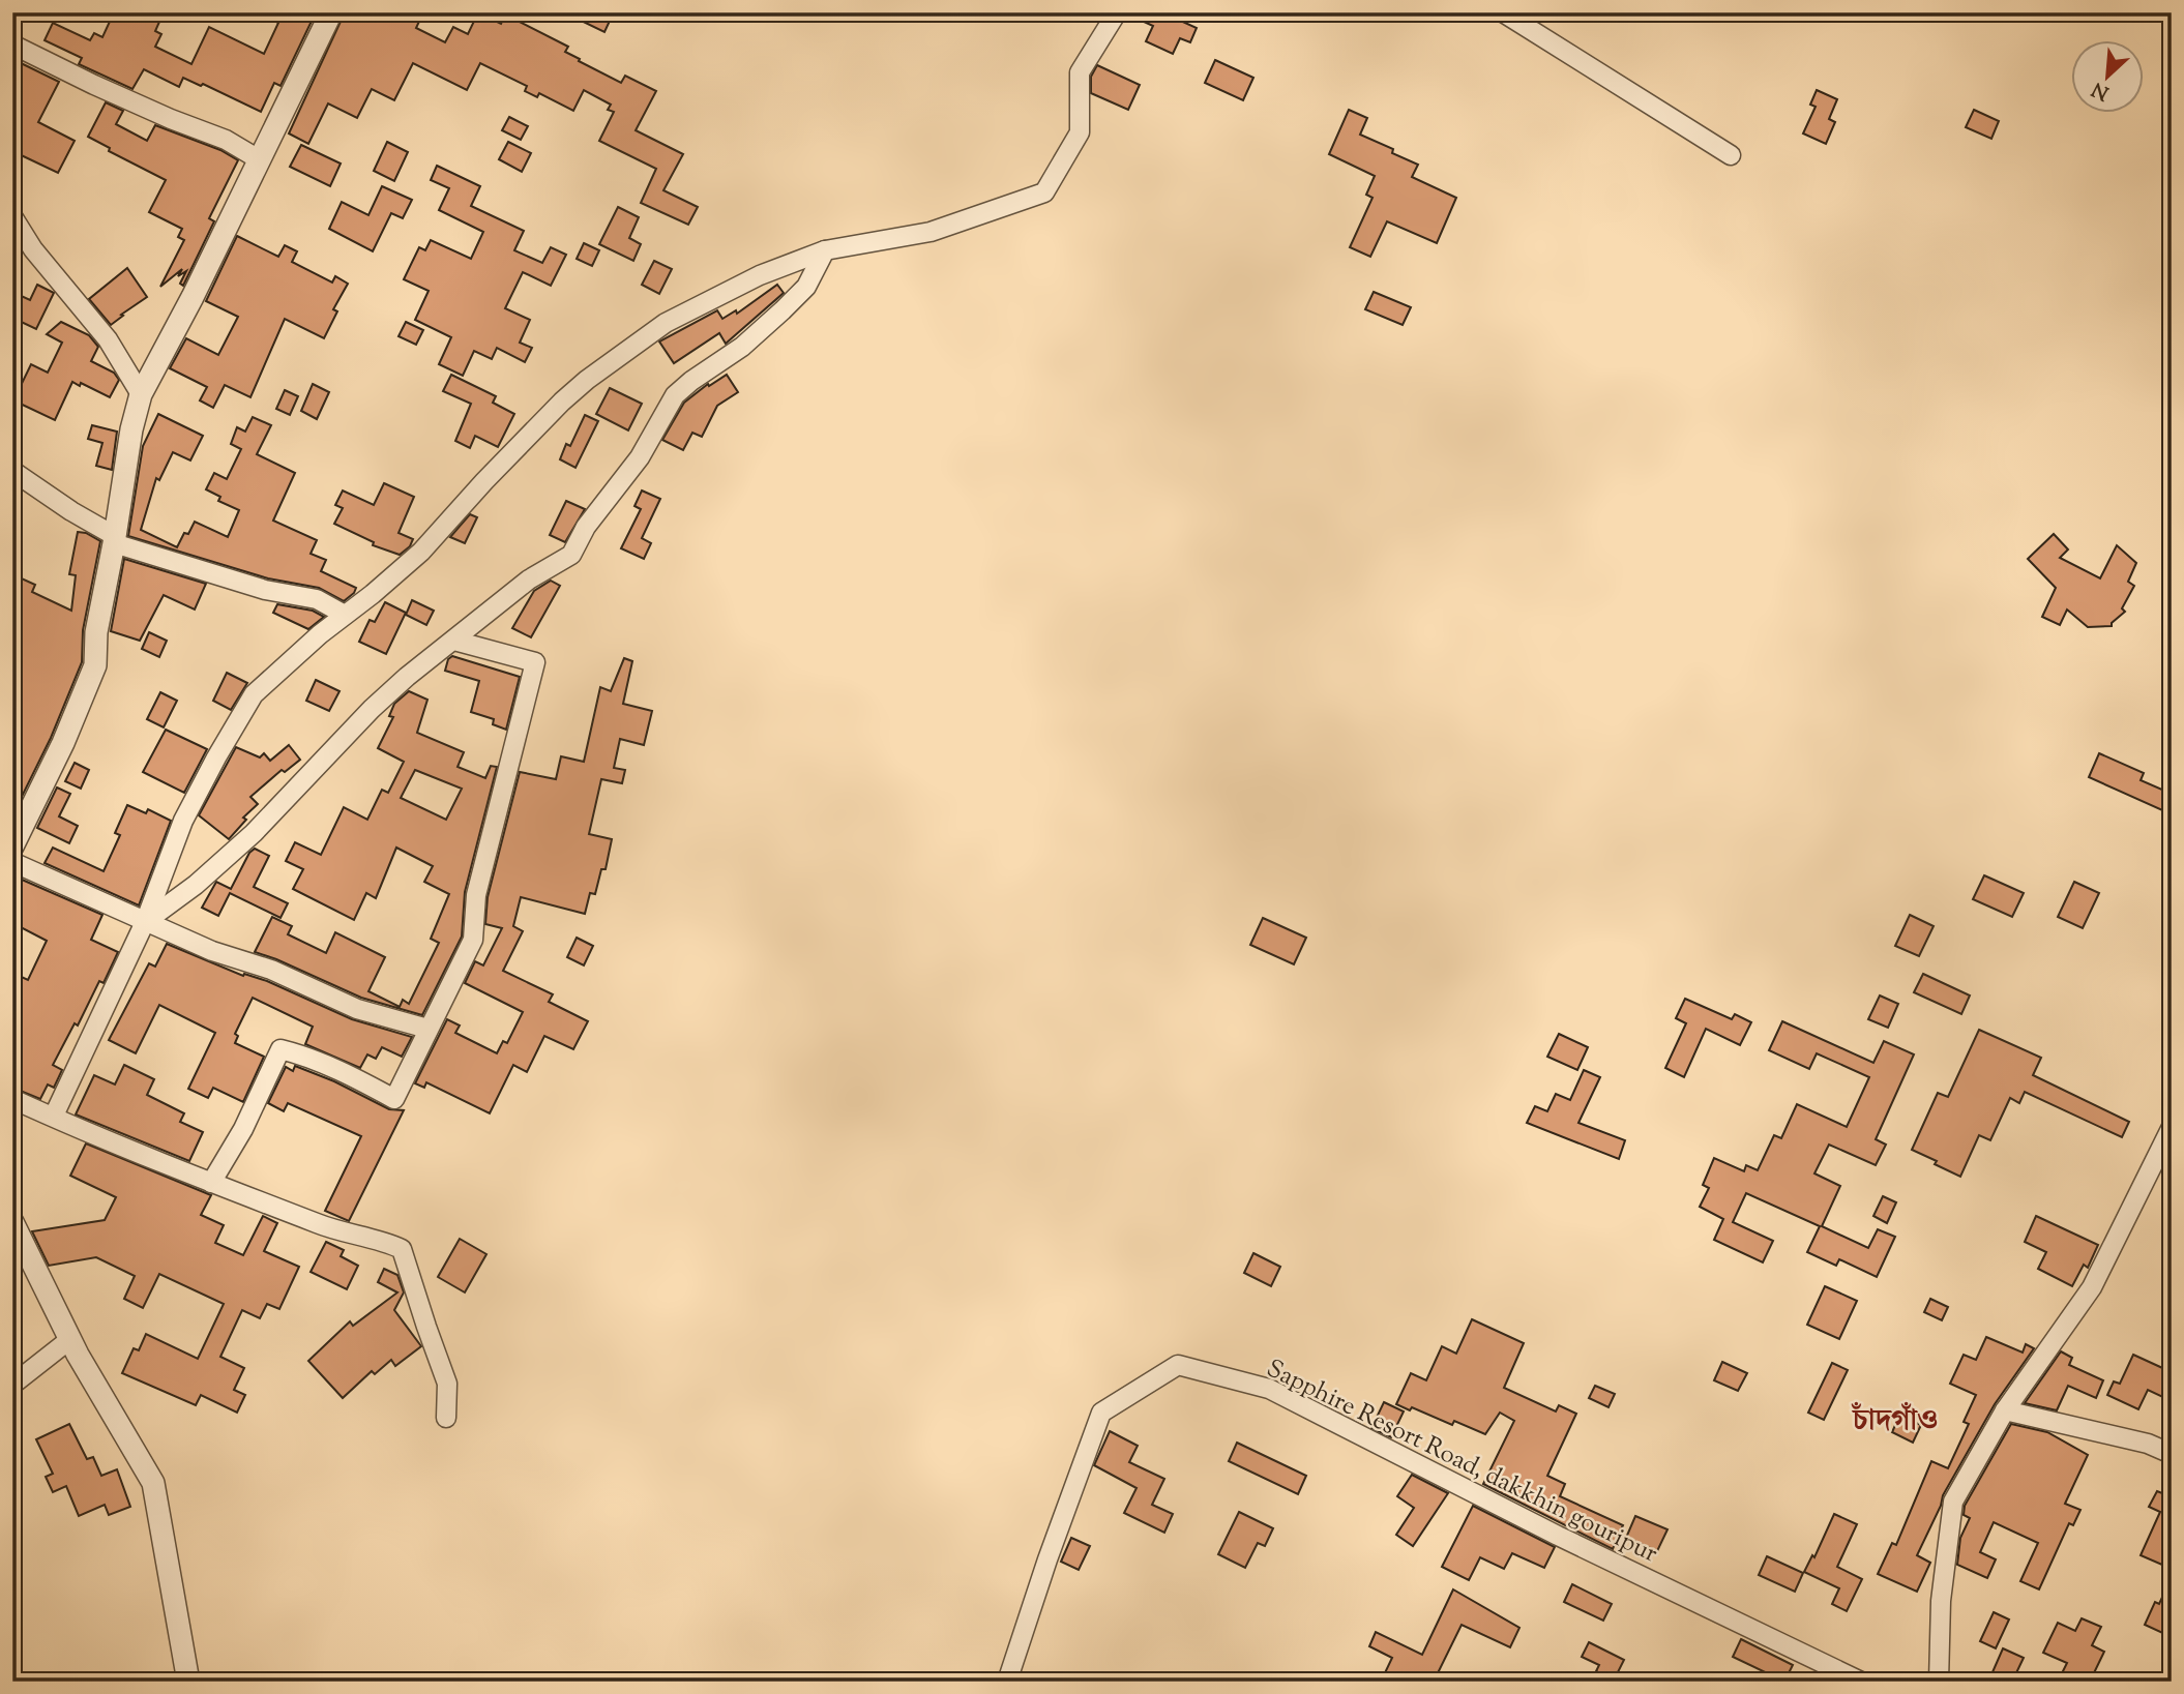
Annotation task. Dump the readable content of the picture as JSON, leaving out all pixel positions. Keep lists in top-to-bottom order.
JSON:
{
  "streets": {
    "street": ["Sapphire Resort Road, dakkhin gouripur"]
  },
  "districts": ["চাঁদগাঁও"],
  "north": "bottom left"
}
